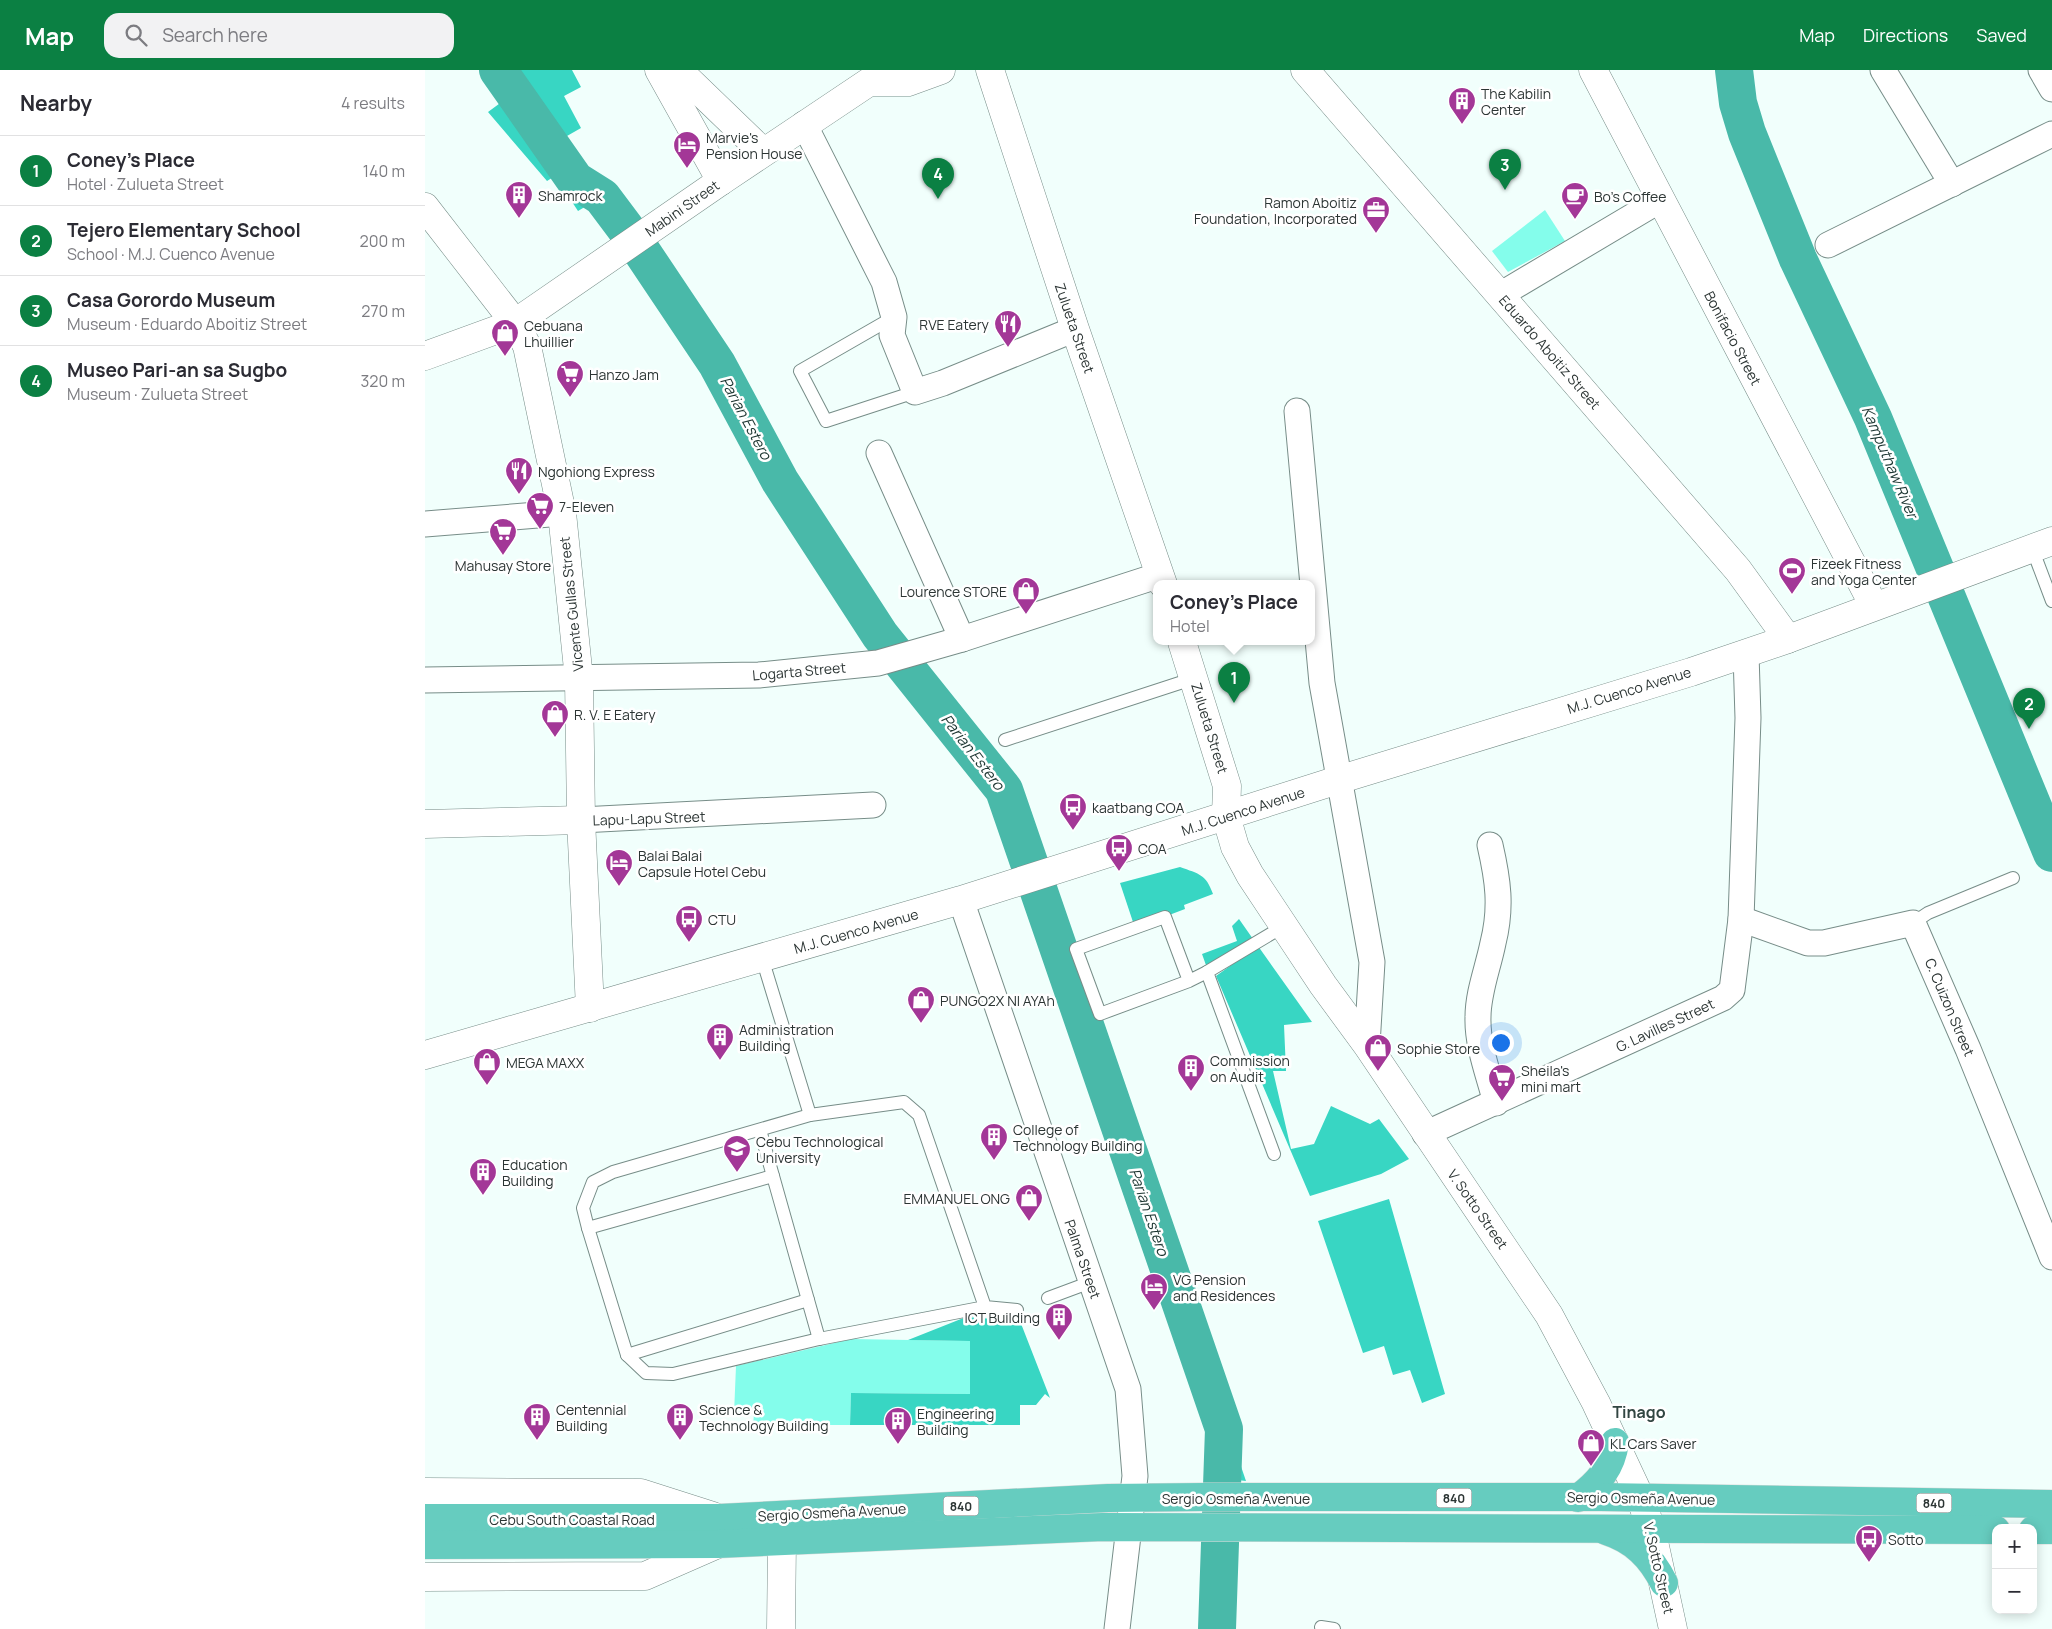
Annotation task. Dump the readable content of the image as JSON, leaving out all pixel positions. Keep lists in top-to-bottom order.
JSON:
{
  "streets": {
    "highway": ["Sergio Osmeña Avenue", "840", "Cebu South Coastal Road"],
    "street": [
      "Mabini Street",
      "Zulueta Street",
      "Bonifacio Street",
      "Eduardo Aboitiz Street",
      "Vicente Gullas Street",
      "Logarta Street",
      "M.J. Cuenco Avenue",
      "Lapu-Lapu Street",
      "C. Cuizon Street",
      "G. Lavilles Street",
      "V. Sotto Street",
      "Palma Street"
    ]
  },
  "crossings": [
    ["Mabini Street", "Vicente Gullas Street"],
    ["Zulueta Street", "M.J. Cuenco Avenue"],
    ["Zulueta Street", "V. Sotto Street"],
    ["Bonifacio Street", "M.J. Cuenco Avenue"],
    ["Eduardo Aboitiz Street", "M.J. Cuenco Avenue"],
    ["Vicente Gullas Street", "Logarta Street"],
    ["Vicente Gullas Street", "M.J. Cuenco Avenue"],
    ["Vicente Gullas Street", "Lapu-Lapu Street"],
    ["M.J. Cuenco Avenue", "G. Lavilles Street"],
    ["M.J. Cuenco Avenue", "V. Sotto Street"],
    ["M.J. Cuenco Avenue", "Palma Street"],
    ["G. Lavilles Street", "V. Sotto Street"],
    ["V. Sotto Street", "Sergio Osmeña Avenue"],
    ["Palma Street", "Sergio Osmeña Avenue"],
    ["Sergio Osmeña Avenue", "Cebu South Coastal Road"]
  ],
  "districts": ["Tinago"],
  "water": ["Parian Estero", "Kamputhaw River"],
  "places": {
    "building": [
      "The Kabilin Center",
      "Shamrock",
      "Administration Building",
      "Commission on Audit",
      "College of Technology Building",
      "Education Building",
      "ICT Building",
      "Centennial Building",
      "Science & Technology Building",
      "Engineering Building"
    ],
    "hotel": ["Marvie's Pension House", "Balai Balai Capsule Hotel Cebu", "VG Pension and Residences"],
    "cafe": ["Bo's Coffee"],
    "office": ["Ramon Aboitiz Foundation, Incorporated"],
    "restaurant": ["RVE Eatery", "Ngohiong Express"],
    "shop": [
      "Cebuana Lhuillier",
      "Lourence STORE",
      "R. V. E Eatery",
      "PUNGO2X NI AYAh",
      "Sophie Store",
      "MEGA MAXX",
      "EMMANUEL ONG",
      "KL Cars Saver"
    ],
    "supermarket": [
      "Hanzo Jam",
      "7-Eleven",
      "Mahusay Store",
      "Sheila's mini mart"
    ],
    "sports": ["Fizeek Fitness and Yoga Center"],
    "bus stop": [
      "kaatbang COA",
      "COA",
      "CTU",
      "Sotto"
    ],
    "school or university": ["Cebu Technological University"]
  },
  "page": {
    "header": "Map",
    "search": "Search here",
    "nav": ["Map", "Directions", "Saved"],
    "heading": ["Nearby", "4 results"],
    "list": [
      {
        "mark": "1",
        "name": "Coney's Place",
        "note": "Hotel · Zulueta Street",
        "value": "140 m"
      },
      {
        "mark": "2",
        "name": "Tejero Elementary School",
        "note": "School · M.J. Cuenco Avenue",
        "value": "200 m"
      },
      {
        "mark": "3",
        "name": "Casa Gorordo Museum",
        "note": "Museum · Eduardo Aboitiz Street",
        "value": "270 m"
      },
      {
        "mark": "4",
        "name": "Museo Pari-an sa Sugbo",
        "note": "Museum · Zulueta Street",
        "value": "320 m"
      }
    ],
    "pins": [
      "3",
      "4",
      "1",
      "2"
    ],
    "popup": ["Coney's Place", "Hotel"],
    "map_buttons": ["+", "−"]
  }
}
